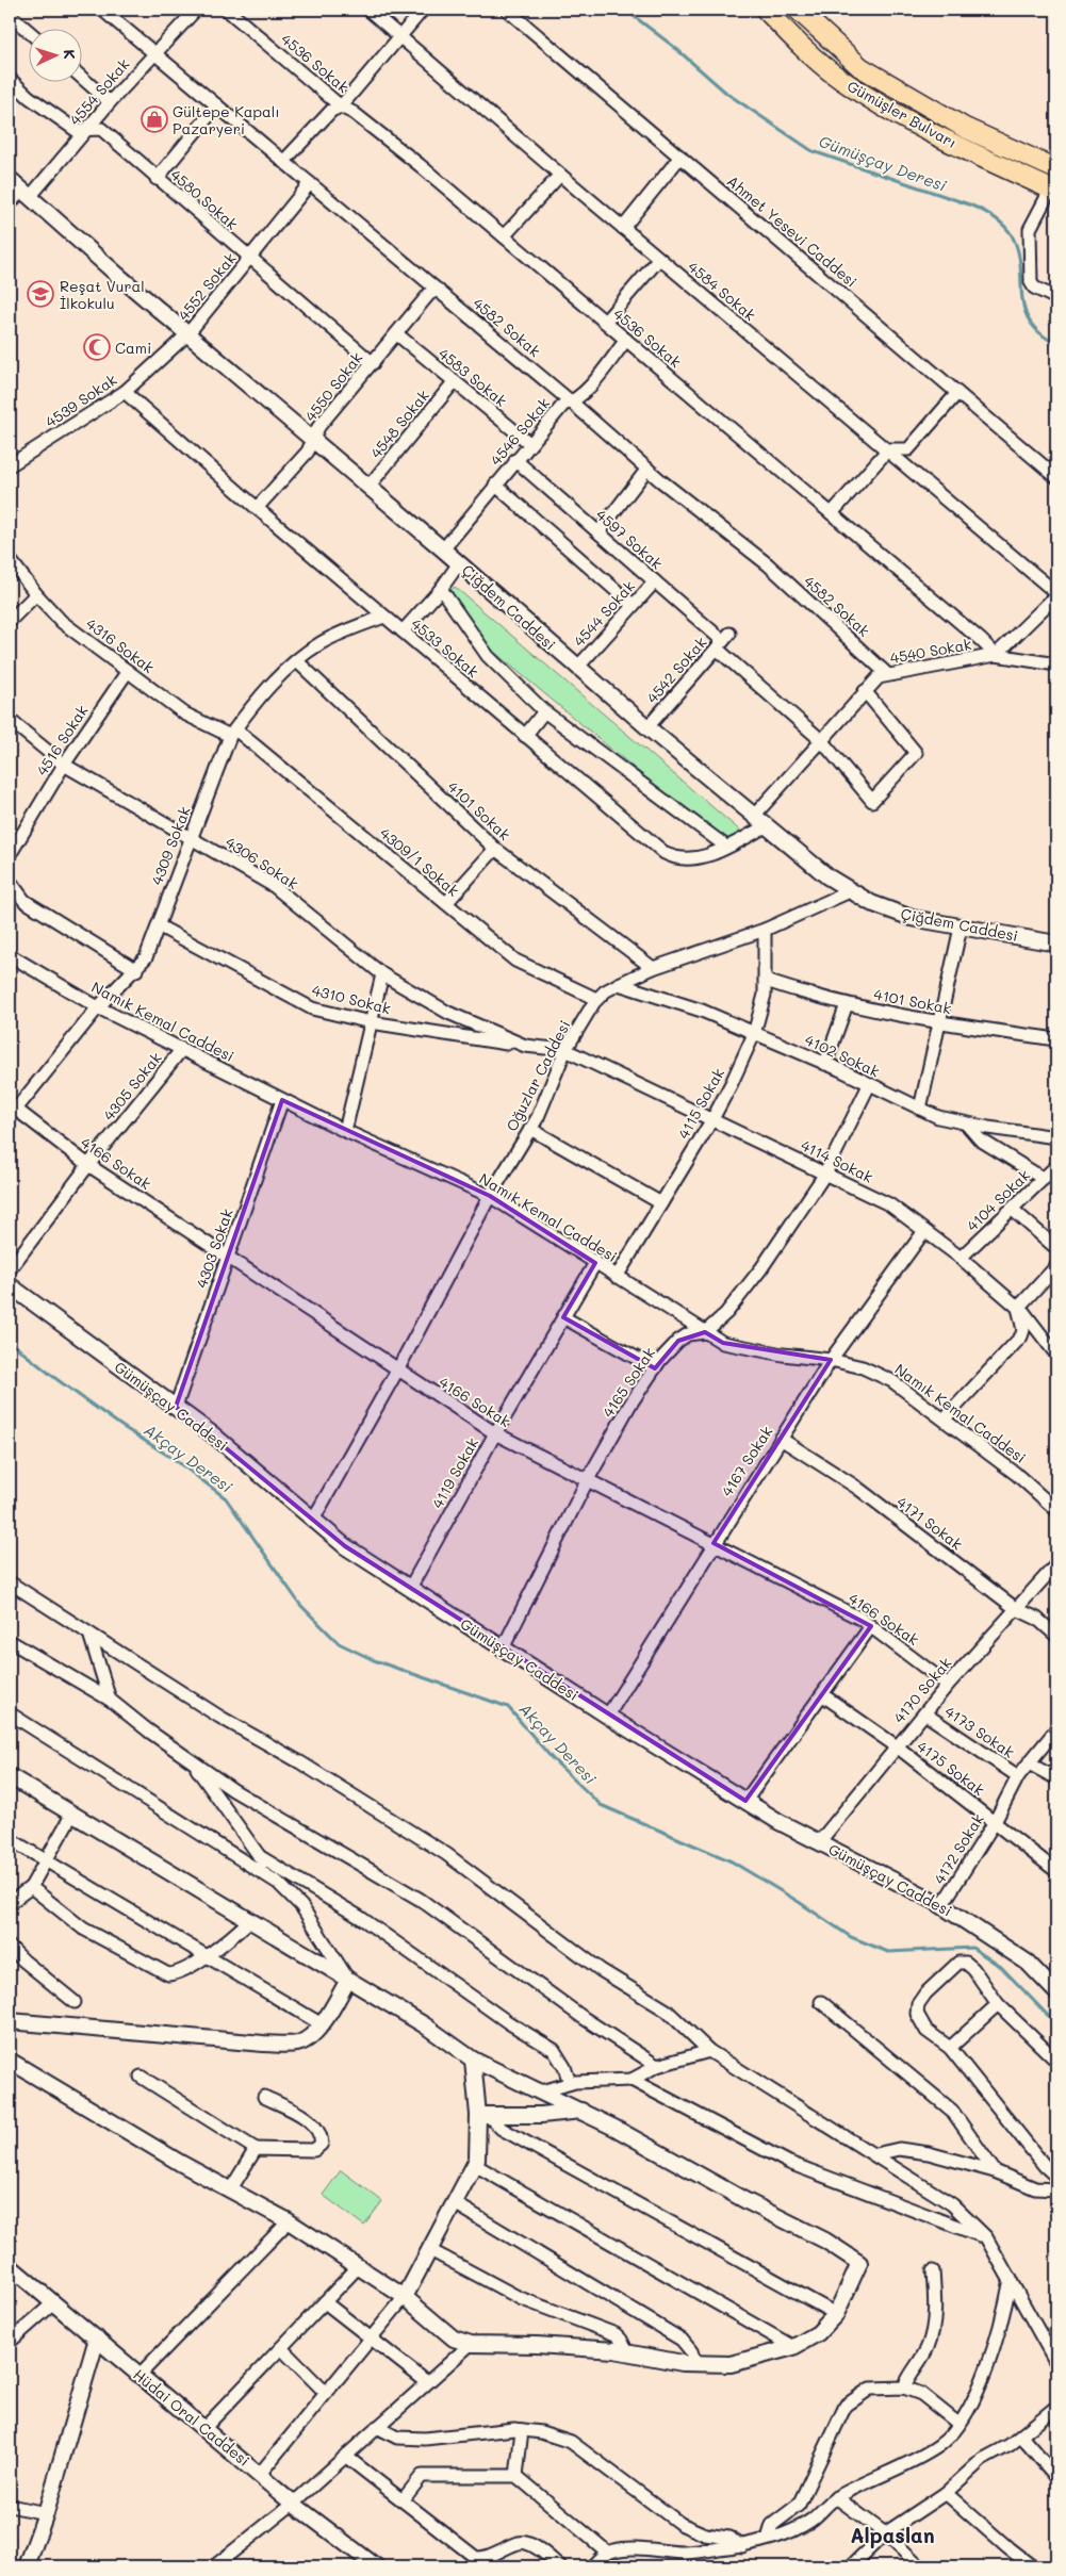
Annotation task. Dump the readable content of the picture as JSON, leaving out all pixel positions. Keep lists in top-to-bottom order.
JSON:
{
  "streets": {
    "main road": ["Gümüşler Bulvarı"],
    "street": [
      "4536 Sokak",
      "4554 Sokak",
      "4580 Sokak",
      "Ahmet Yesevi Caddesi",
      "4552 Sokak",
      "4584 Sokak",
      "4582 Sokak",
      "4583 Sokak",
      "4550 Sokak",
      "4539 Sokak",
      "4548 Sokak",
      "4546 Sokak",
      "4597 Sokak",
      "Çiğdem Caddesi",
      "4544 Sokak",
      "4316 Sokak",
      "4533 Sokak",
      "4540 Sokak",
      "4542 Sokak",
      "4516 Sokak",
      "4101 Sokak",
      "4309 Sokak",
      "4309/1 Sokak",
      "4306 Sokak",
      "4310 Sokak",
      "Namık Kemal Caddesi",
      "4102 Sokak",
      "Oğuzlar Caddesi",
      "4305 Sokak",
      "4115 Sokak",
      "4114 Sokak",
      "4166 Sokak",
      "4104 Sokak",
      "4303 Sokak",
      "4165 Sokak",
      "Gümüşçay Caddesi",
      "4167 Sokak",
      "4119 Sokak",
      "4171 Sokak",
      "4170 Sokak",
      "4173 Sokak",
      "4175 Sokak",
      "4172 Sokak",
      "Hüdai Oral Caddesi"
    ]
  },
  "crossings": [
    ["4536 Sokak", "4546 Sokak"],
    ["4536 Sokak", "4540 Sokak"],
    ["4554 Sokak", "4580 Sokak"],
    ["4554 Sokak", "4582 Sokak"],
    ["4554 Sokak", "Çiğdem Caddesi"],
    ["4580 Sokak", "4552 Sokak"],
    ["4580 Sokak", "4550 Sokak"],
    ["4552 Sokak", "4582 Sokak"],
    ["4552 Sokak", "4539 Sokak"],
    ["4552 Sokak", "Çiğdem Caddesi"],
    ["4582 Sokak", "4550 Sokak"],
    ["4582 Sokak", "4546 Sokak"],
    ["4582 Sokak", "4540 Sokak"],
    ["4583 Sokak", "4550 Sokak"],
    ["4583 Sokak", "4548 Sokak"],
    ["4583 Sokak", "4546 Sokak"],
    ["4550 Sokak", "Çiğdem Caddesi"],
    ["4550 Sokak", "4533 Sokak"],
    ["4539 Sokak", "Çiğdem Caddesi"],
    ["4539 Sokak", "4533 Sokak"],
    ["4548 Sokak", "Çiğdem Caddesi"],
    ["4546 Sokak", "4597 Sokak"],
    ["4546 Sokak", "Çiğdem Caddesi"],
    ["4597 Sokak", "4544 Sokak"],
    ["4597 Sokak", "4540 Sokak"],
    ["4597 Sokak", "4542 Sokak"],
    ["Çiğdem Caddesi", "4544 Sokak"],
    ["Çiğdem Caddesi", "4533 Sokak"],
    ["Çiğdem Caddesi", "4540 Sokak"],
    ["Çiğdem Caddesi", "4542 Sokak"],
    ["Çiğdem Caddesi", "Oğuzlar Caddesi"],
    ["4316 Sokak", "4516 Sokak"],
    ["4316 Sokak", "4309 Sokak"],
    ["4316 Sokak", "4309/1 Sokak"],
    ["4533 Sokak", "4309 Sokak"],
    ["4516 Sokak", "4306 Sokak"],
    ["4101 Sokak", "4309 Sokak"],
    ["4101 Sokak", "Oğuzlar Caddesi"],
    ["4101 Sokak", "4115 Sokak"],
    ["4309 Sokak", "4309/1 Sokak"],
    ["4309 Sokak", "4306 Sokak"],
    ["4309 Sokak", "4310 Sokak"],
    ["4309 Sokak", "Namık Kemal Caddesi"],
    ["4309 Sokak", "4166 Sokak"],
    ["4309/1 Sokak", "Oğuzlar Caddesi"],
    ["4306 Sokak", "4310 Sokak"],
    ["4310 Sokak", "Oğuzlar Caddesi"],
    ["4310 Sokak", "4114 Sokak"],
    ["Namık Kemal Caddesi", "Oğuzlar Caddesi"],
    ["Namık Kemal Caddesi", "4305 Sokak"],
    ["Namık Kemal Caddesi", "4115 Sokak"],
    ["Namık Kemal Caddesi", "4303 Sokak"],
    ["Namık Kemal Caddesi", "4165 Sokak"],
    ["Namık Kemal Caddesi", "4167 Sokak"],
    ["Namık Kemal Caddesi", "4119 Sokak"],
    ["4102 Sokak", "Oğuzlar Caddesi"],
    ["4102 Sokak", "4115 Sokak"],
    ["4102 Sokak", "4165 Sokak"],
    ["Oğuzlar Caddesi", "4115 Sokak"],
    ["Oğuzlar Caddesi", "4114 Sokak"],
    ["Oğuzlar Caddesi", "4166 Sokak"],
    ["Oğuzlar Caddesi", "Gümüşçay Caddesi"],
    ["4305 Sokak", "4166 Sokak"],
    ["4115 Sokak", "4114 Sokak"],
    ["4114 Sokak", "4104 Sokak"],
    ["4114 Sokak", "4165 Sokak"],
    ["4114 Sokak", "4167 Sokak"],
    ["4166 Sokak", "4303 Sokak"],
    ["4166 Sokak", "4165 Sokak"],
    ["4166 Sokak", "4167 Sokak"],
    ["4166 Sokak", "4119 Sokak"],
    ["4166 Sokak", "4170 Sokak"],
    ["4303 Sokak", "Gümüşçay Caddesi"],
    ["4165 Sokak", "Gümüşçay Caddesi"],
    ["Gümüşçay Caddesi", "4167 Sokak"],
    ["Gümüşçay Caddesi", "4119 Sokak"],
    ["Gümüşçay Caddesi", "4170 Sokak"],
    ["Gümüşçay Caddesi", "4172 Sokak"],
    ["4167 Sokak", "4171 Sokak"],
    ["4171 Sokak", "4170 Sokak"],
    ["4170 Sokak", "4173 Sokak"],
    ["4170 Sokak", "4175 Sokak"],
    ["4173 Sokak", "4172 Sokak"],
    ["4175 Sokak", "4172 Sokak"]
  ],
  "districts": ["Alpaslan"],
  "water": ["Gümüşçay Deresi", "Akçay Deresi"],
  "places": {
    "shop": ["Gültepe Kapalı Pazaryeri"],
    "school or university": ["Reşat Vural İlkokulu"],
    "mosque": ["Cami"]
  },
  "north": "right"
}
